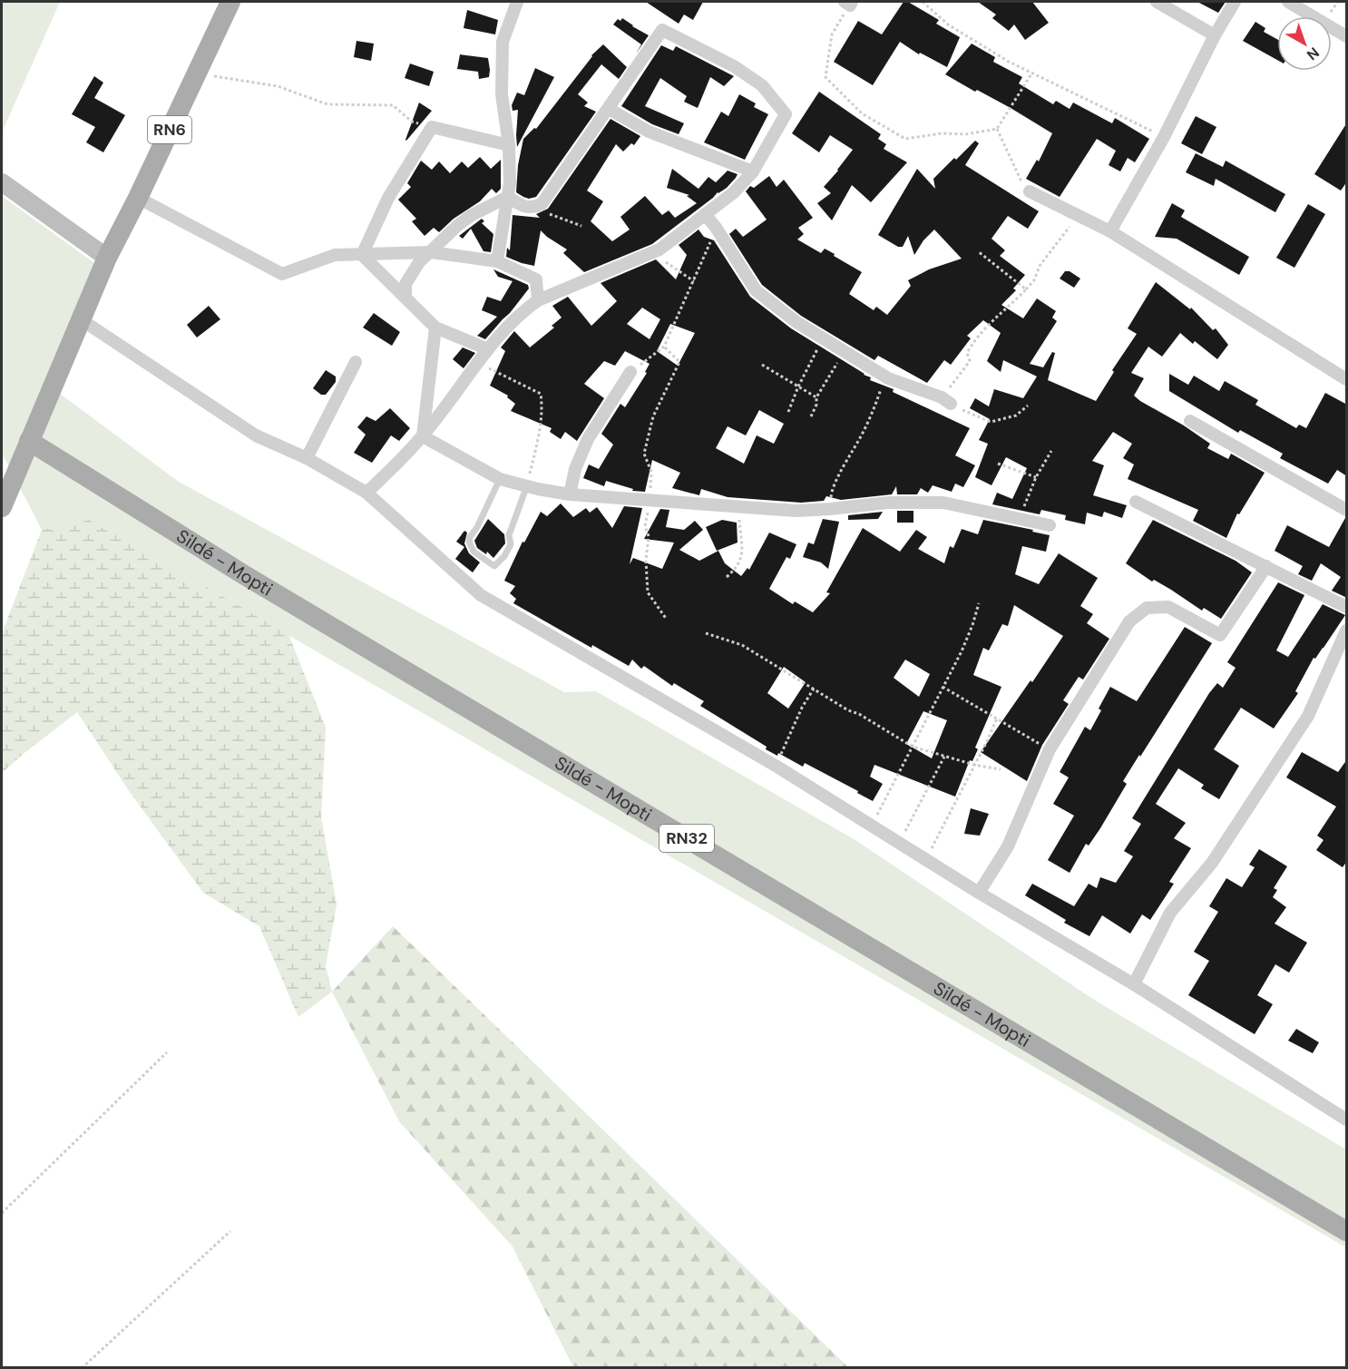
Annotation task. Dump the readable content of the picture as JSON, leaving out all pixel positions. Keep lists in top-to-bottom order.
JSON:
{
  "streets": {
    "main road": ["RN6", "Sildé - Mopti", "RN32"]
  },
  "crossings": [
    ["RN6", "Sildé - Mopti"]
  ],
  "north": "bottom right"
}
